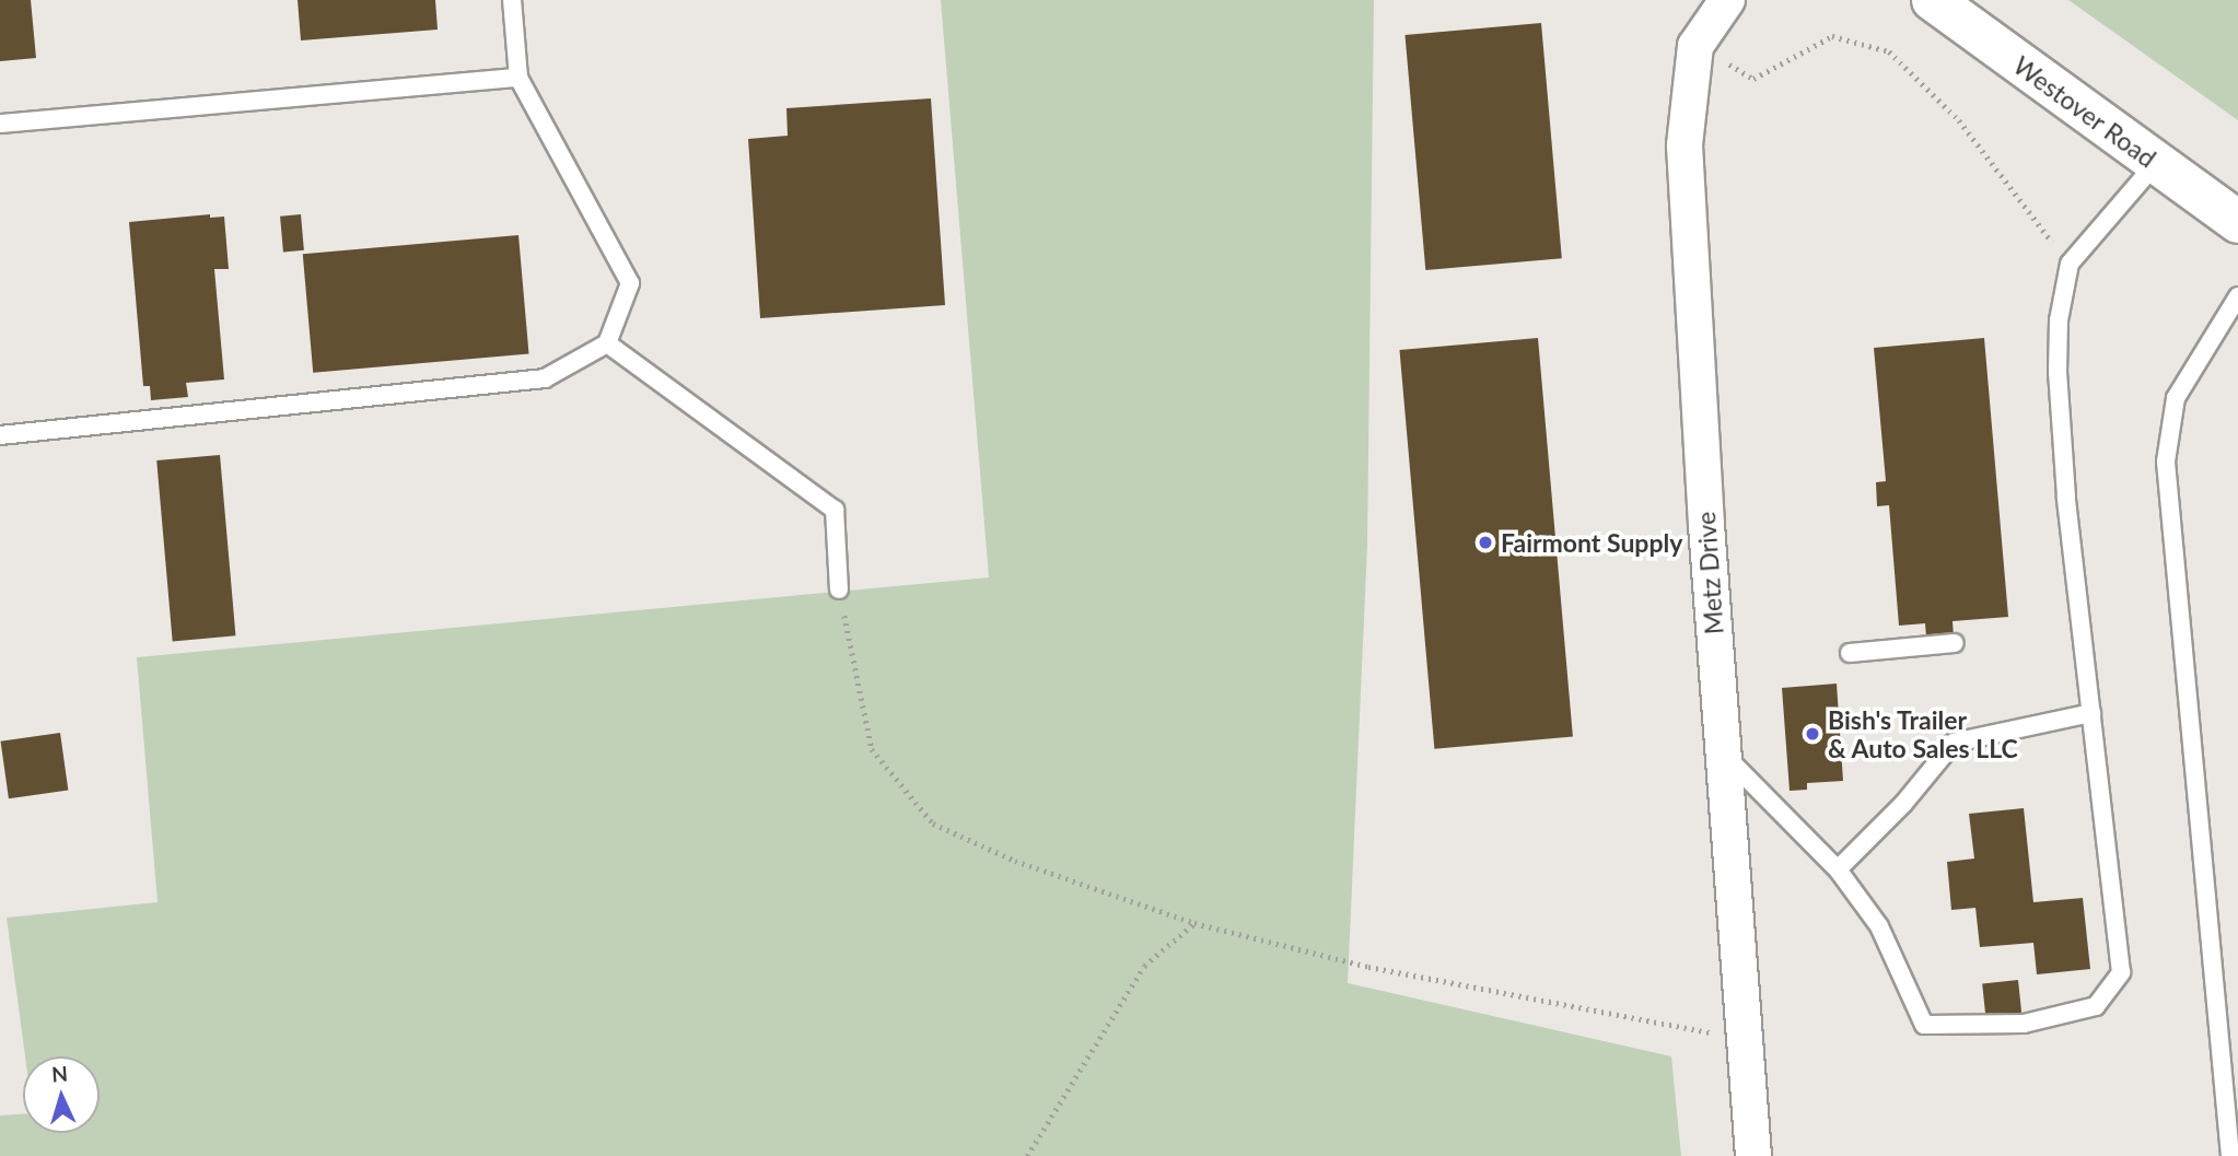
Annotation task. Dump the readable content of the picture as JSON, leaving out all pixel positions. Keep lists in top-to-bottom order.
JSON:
{
  "streets": {
    "street": ["Westover Road", "Metz Drive"]
  },
  "places": ["Fairmont Supply", "Bish's Trailer & Auto Sales LLC"],
  "north": "top"
}
